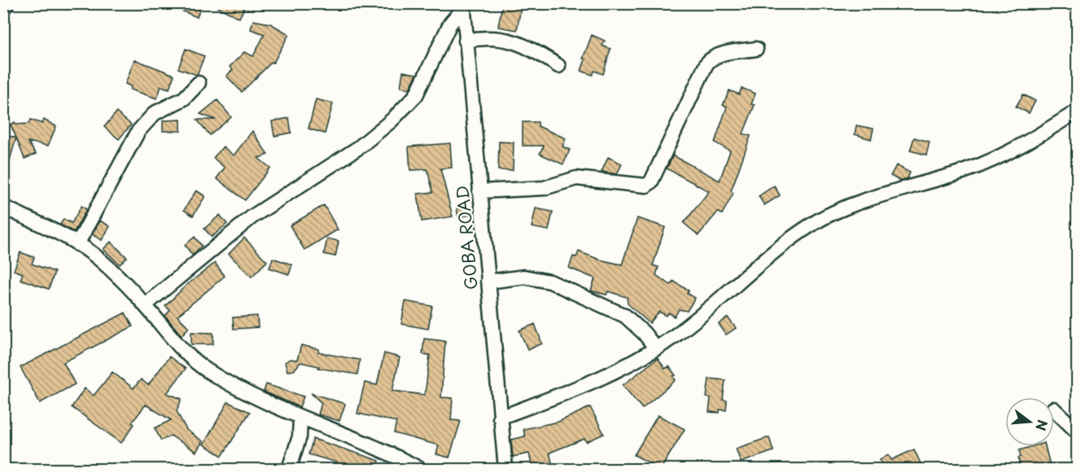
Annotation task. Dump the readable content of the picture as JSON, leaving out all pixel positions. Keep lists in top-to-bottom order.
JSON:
{
  "streets": {
    "street": ["GOBA ROAD"]
  },
  "north": "right"
}
